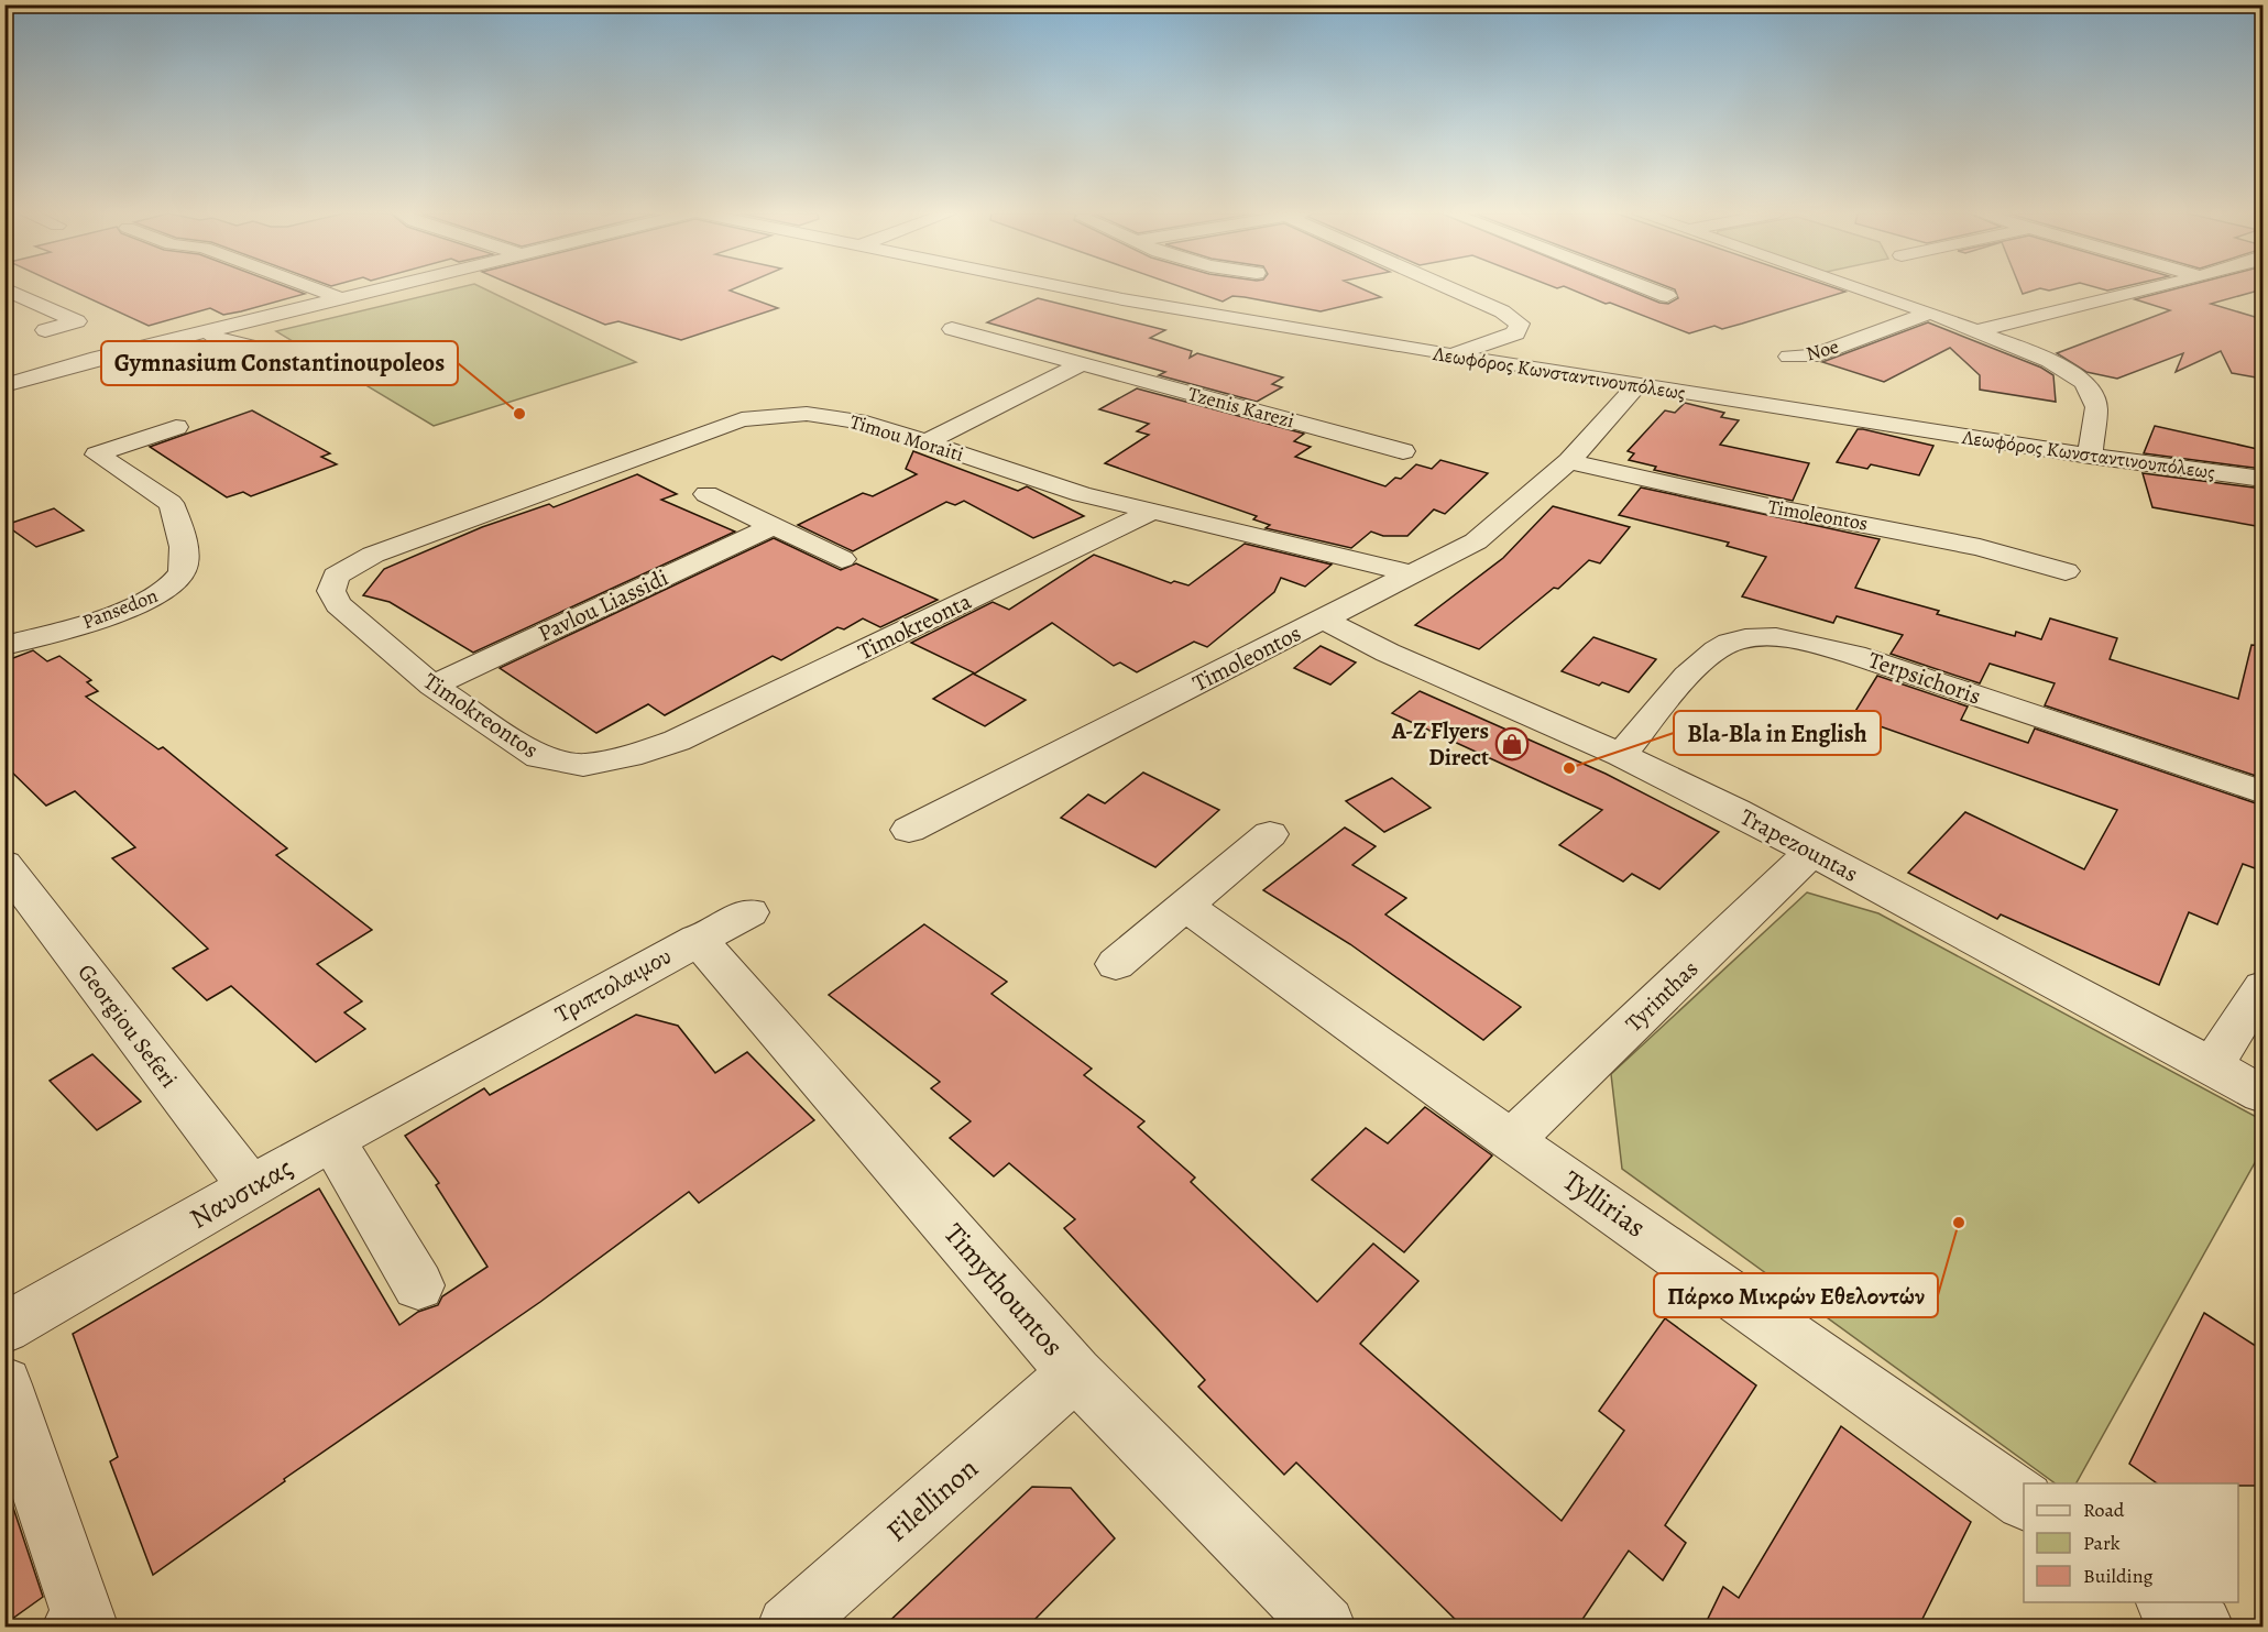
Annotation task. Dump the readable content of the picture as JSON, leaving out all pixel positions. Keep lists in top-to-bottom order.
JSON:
{
  "streets": {
    "street": [
      "Noe",
      "Λεωφόρος Κωνσταντινουπόλεως",
      "Tzenis Karezi",
      "Timou Moraiti",
      "Timoleontos",
      "Pavlou Liassidi",
      "Pansedon",
      "Timokreonta",
      "Terpsichoris",
      "Timokreontos",
      "Trapezountas",
      "Τριπτολαιμου",
      "Tyrinthas",
      "Georgiou Seferi",
      "Ναυσικας",
      "Tyllirias",
      "Timythountos",
      "Filellinon"
    ]
  },
  "crossings": [
    ["Λεωφόρος Κωνσταντινουπόλεως", "Timoleontos"],
    ["Timou Moraiti", "Timoleontos"],
    ["Timou Moraiti", "Timokreonta"],
    ["Timou Moraiti", "Timokreontos"],
    ["Timoleontos", "Trapezountas"],
    ["Pavlou Liassidi", "Timokreontos"],
    ["Timokreonta", "Timokreontos"],
    ["Terpsichoris", "Trapezountas"],
    ["Trapezountas", "Tyrinthas"],
    ["Τριπτολαιμου", "Ναυσικας"],
    ["Τριπτολαιμου", "Timythountos"],
    ["Tyrinthas", "Tyllirias"],
    ["Georgiou Seferi", "Ναυσικας"],
    ["Timythountos", "Filellinon"]
  ],
  "places": {
    "other": ["Gymnasium Constantinoupoleos", "Bla-Bla in English", "Πάρκο Μικρών Εθελοντών"],
    "shop": ["A-Z Flyers Direct"]
  },
  "legend": ["Road", "Park", "Building"]
}
